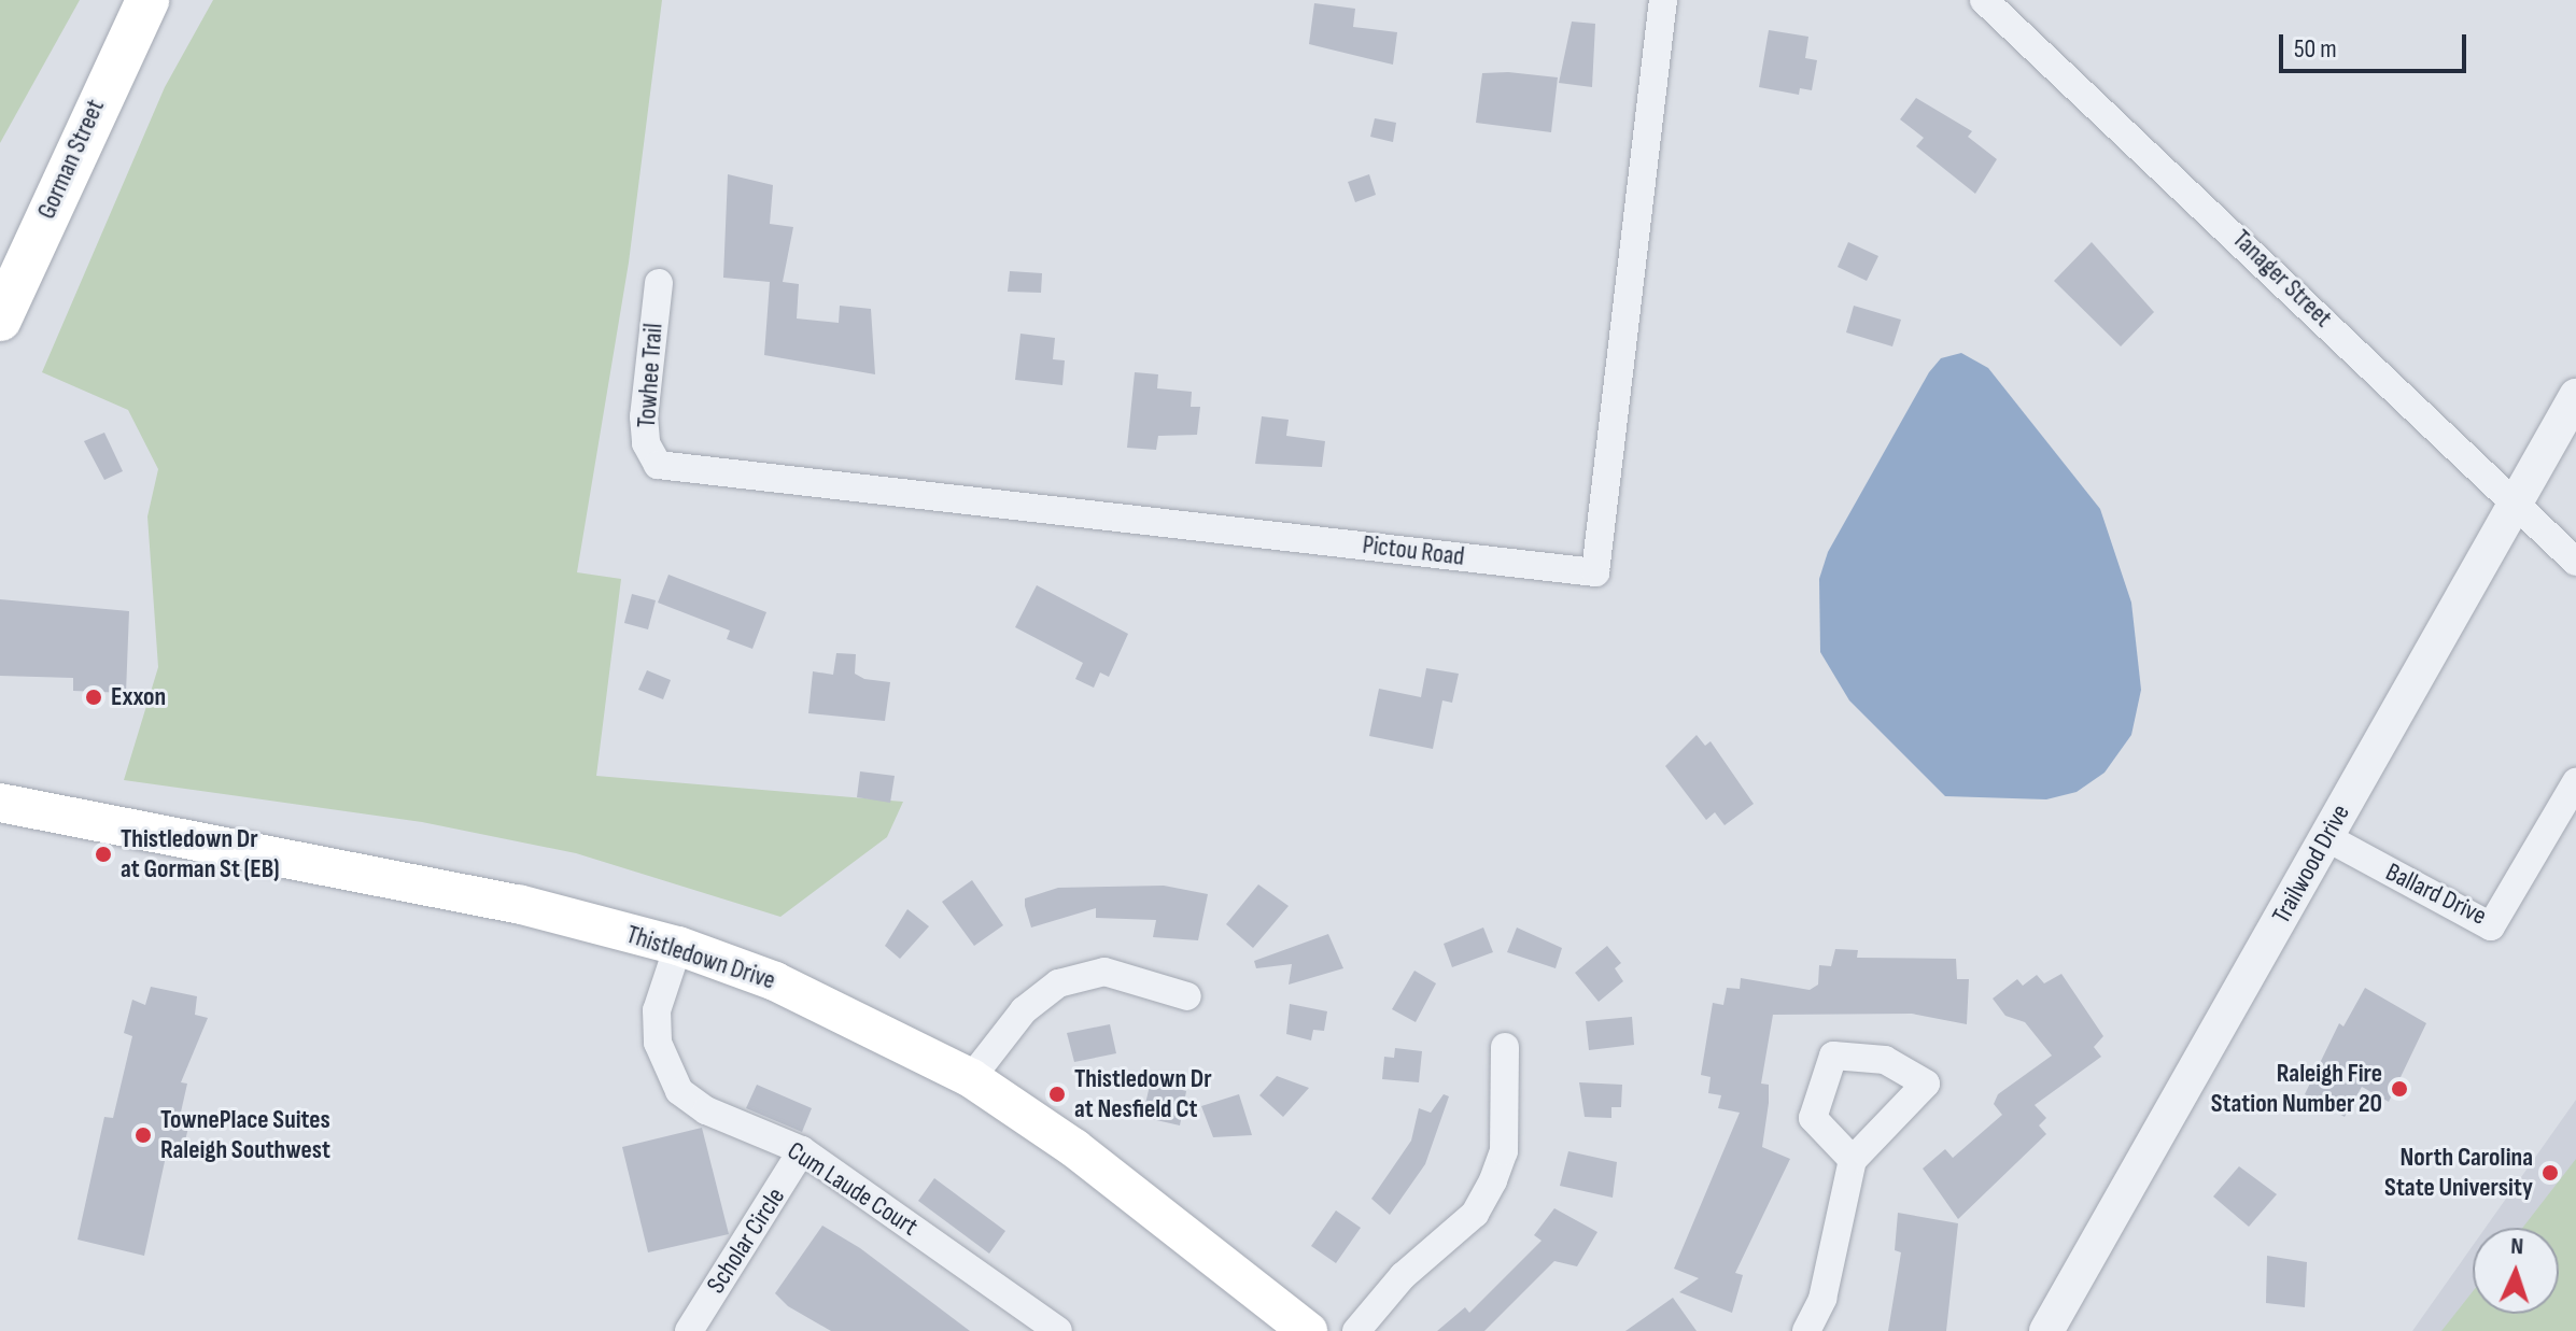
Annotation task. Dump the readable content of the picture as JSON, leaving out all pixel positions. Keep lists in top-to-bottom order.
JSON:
{
  "streets": {
    "main road": ["Gorman Street", "Thistledown Drive"],
    "street": [
      "Tanager Street",
      "Towhee Trail",
      "Pictou Road",
      "Trailwood Drive",
      "Ballard Drive",
      "Cum Laude Court",
      "Scholar Circle"
    ]
  },
  "crossings": [
    ["Tanager Street", "Trailwood Drive"],
    ["Towhee Trail", "Pictou Road"],
    ["Trailwood Drive", "Ballard Drive"],
    ["Thistledown Drive", "Cum Laude Court"],
    ["Cum Laude Court", "Scholar Circle"]
  ],
  "places": [
    "Exxon",
    "Thistledown Dr at Gorman St (EB)",
    "Raleigh Fire Station Number 20",
    "Thistledown Dr at Nesfield Ct",
    "TownePlace Suites Raleigh Southwest",
    "North Carolina State University"
  ],
  "scale_bar": "50 m",
  "north": "top"
}
